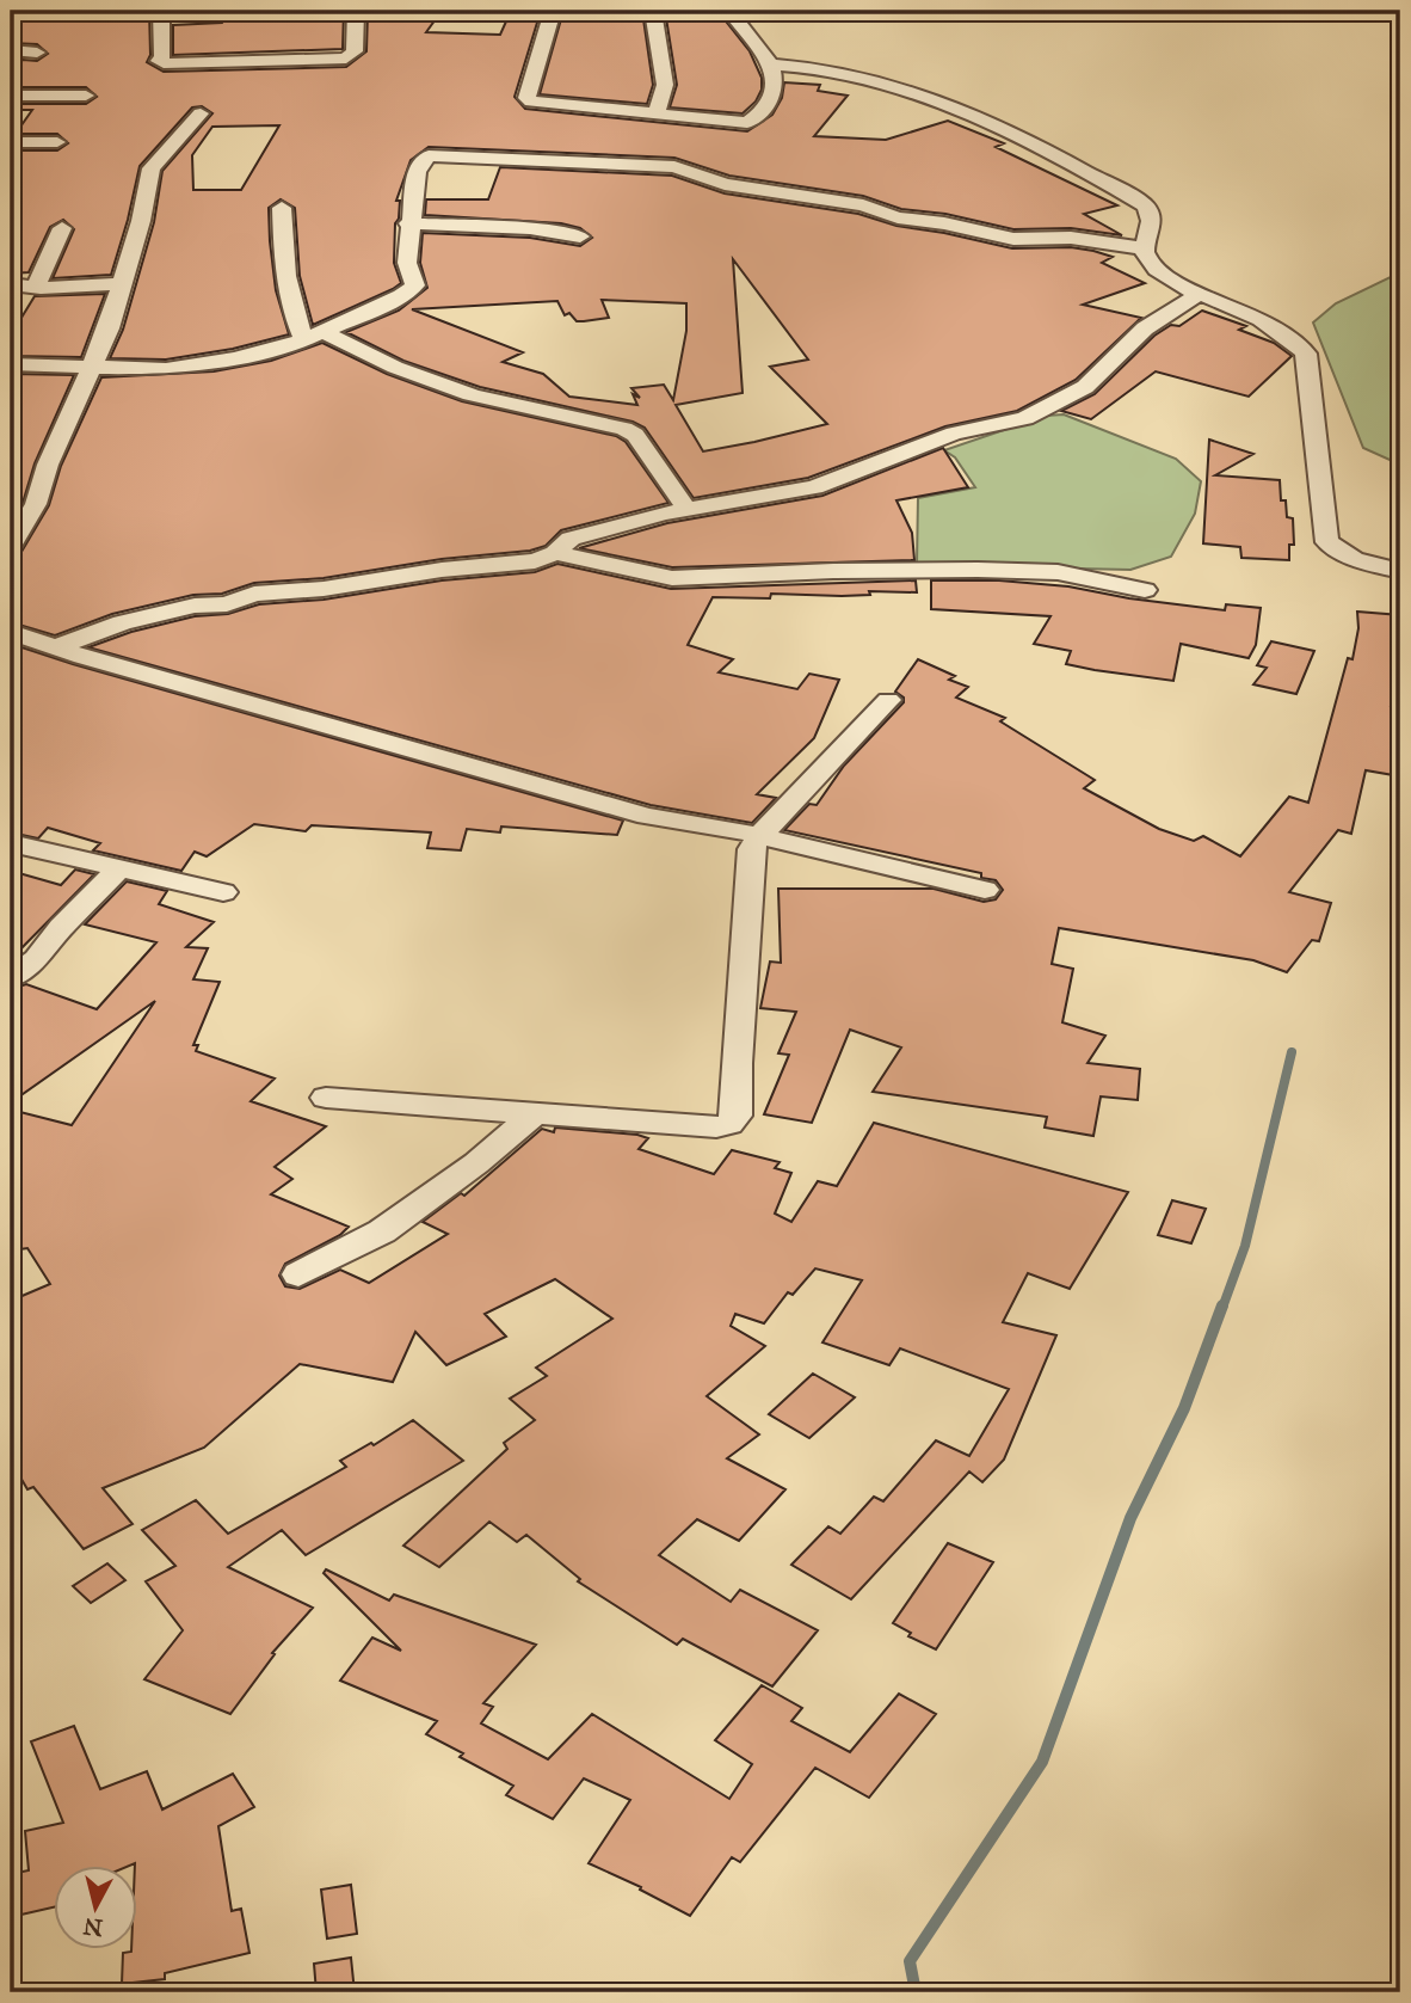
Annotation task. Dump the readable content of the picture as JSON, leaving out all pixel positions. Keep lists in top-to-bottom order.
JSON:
{
  "north": "bottom"
}
